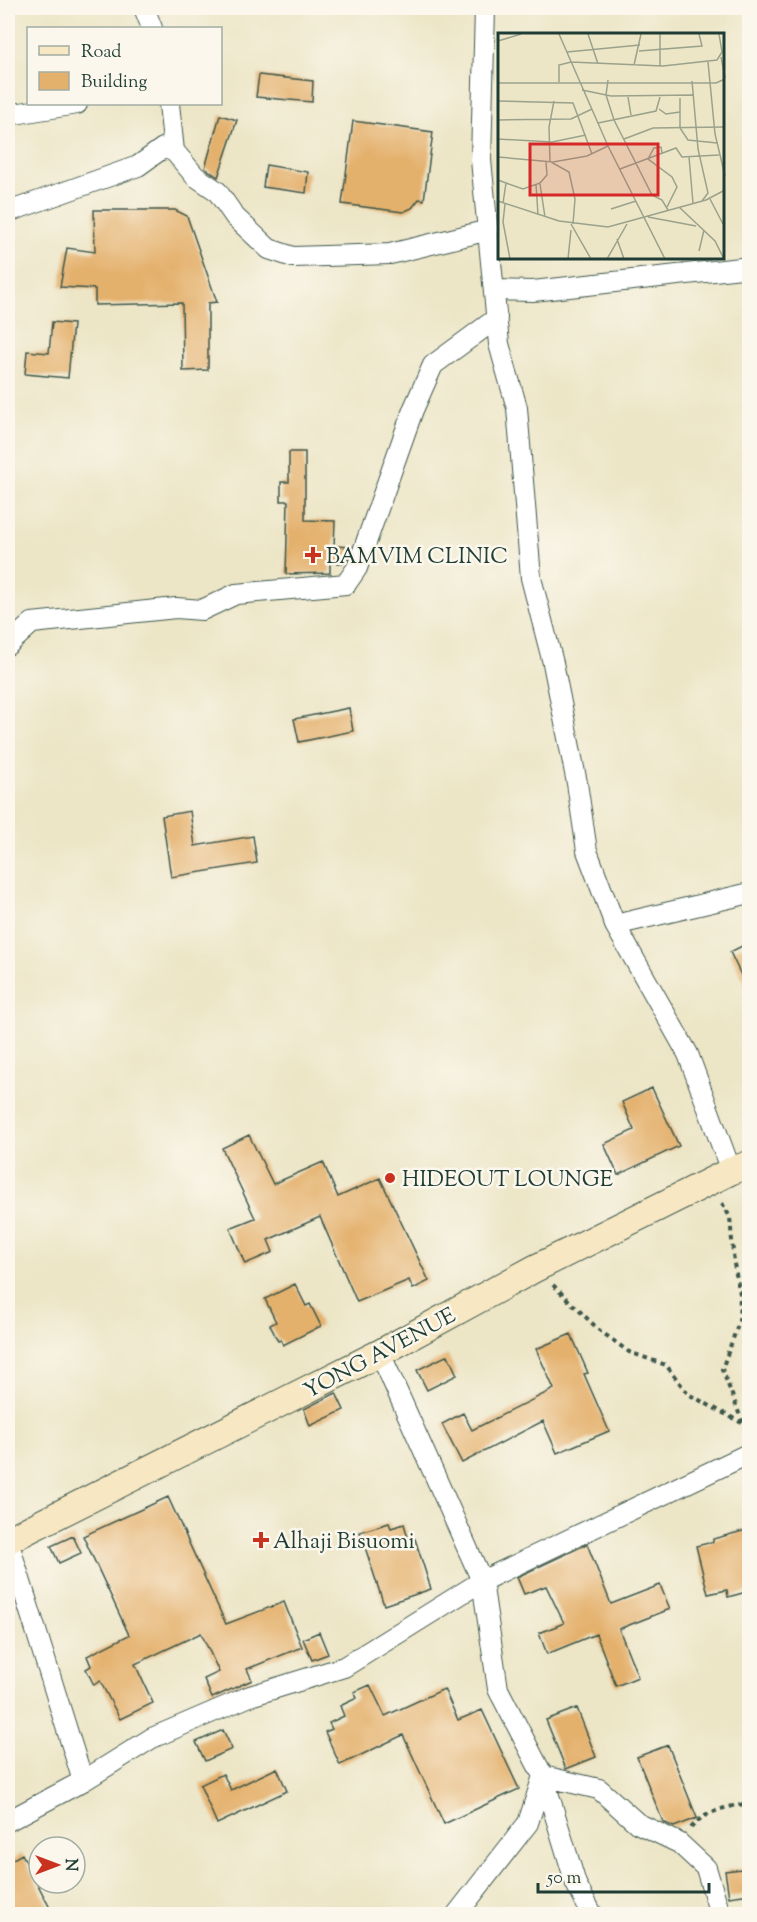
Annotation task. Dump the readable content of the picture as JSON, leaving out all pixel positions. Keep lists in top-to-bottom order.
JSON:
{
  "streets": {
    "street": ["YONG AVENUE"]
  },
  "places": {
    "health": ["BAMVIM CLINIC", "Alhaji Bisuomi"],
    "other": ["HIDEOUT LOUNGE"]
  },
  "legend": ["Road", "Building"],
  "scale_bar": "50 m",
  "north": "right"
}
